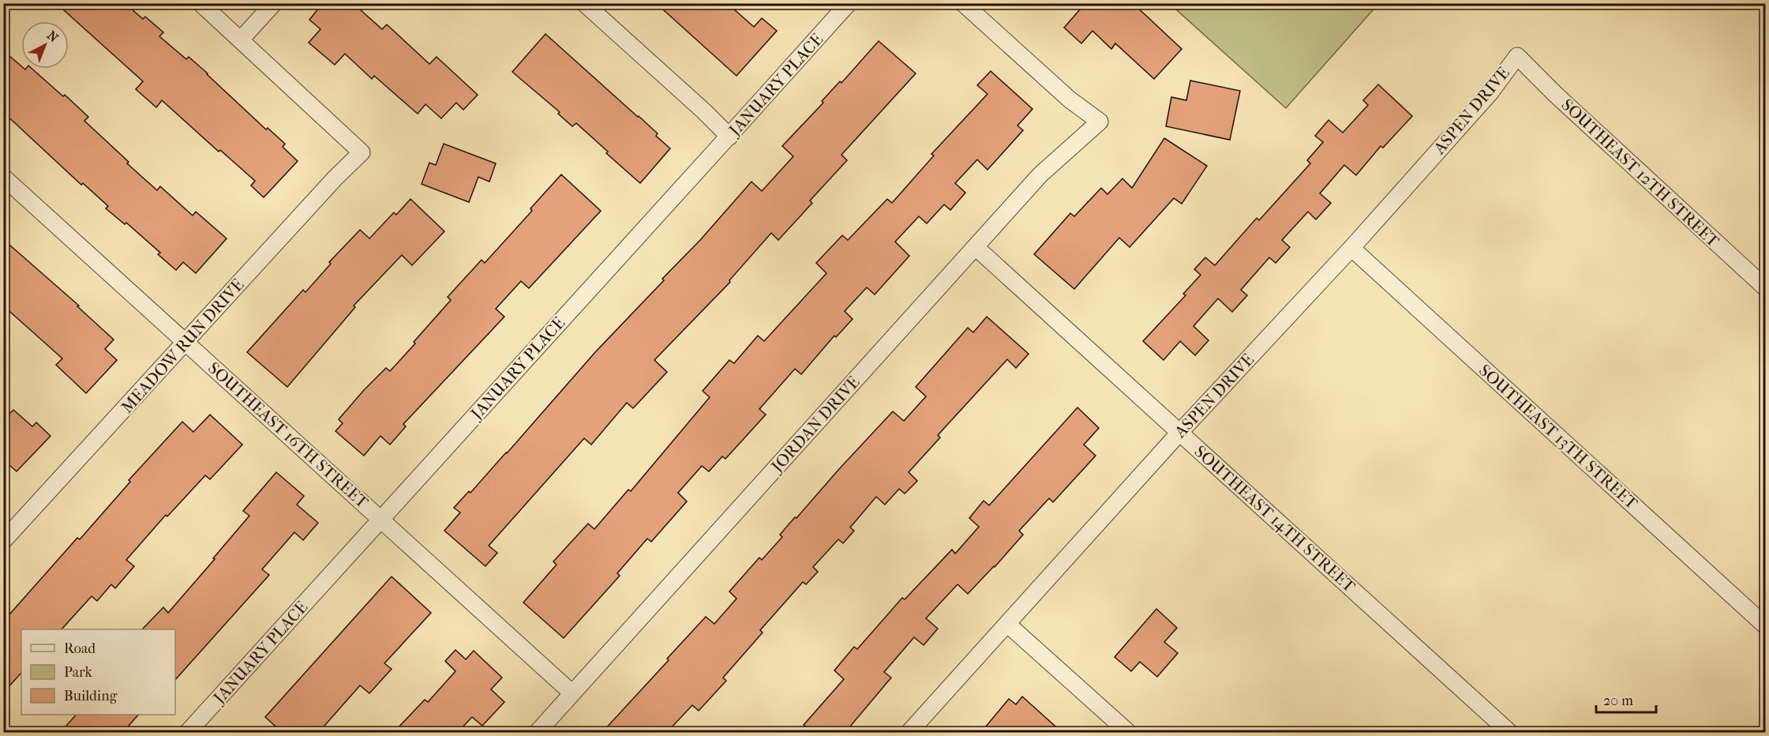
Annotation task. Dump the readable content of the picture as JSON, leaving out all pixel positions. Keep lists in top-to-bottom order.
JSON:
{
  "streets": {
    "street": [
      "JANUARY PLACE",
      "ASPEN DRIVE",
      "SOUTHEAST 12TH STREET",
      "MEADOW RUN DRIVE",
      "JORDAN DRIVE",
      "SOUTHEAST 16TH STREET",
      "SOUTHEAST 13TH STREET",
      "SOUTHEAST 14TH STREET"
    ]
  },
  "crossings": [
    ["JANUARY PLACE", "SOUTHEAST 16TH STREET"],
    ["ASPEN DRIVE", "SOUTHEAST 12TH STREET"],
    ["ASPEN DRIVE", "SOUTHEAST 13TH STREET"],
    ["ASPEN DRIVE", "SOUTHEAST 14TH STREET"],
    ["MEADOW RUN DRIVE", "SOUTHEAST 16TH STREET"],
    ["JORDAN DRIVE", "SOUTHEAST 16TH STREET"],
    ["JORDAN DRIVE", "SOUTHEAST 14TH STREET"]
  ],
  "legend": ["Road", "Park", "Building"],
  "scale_bar": "20 m",
  "north": "top right"
}
